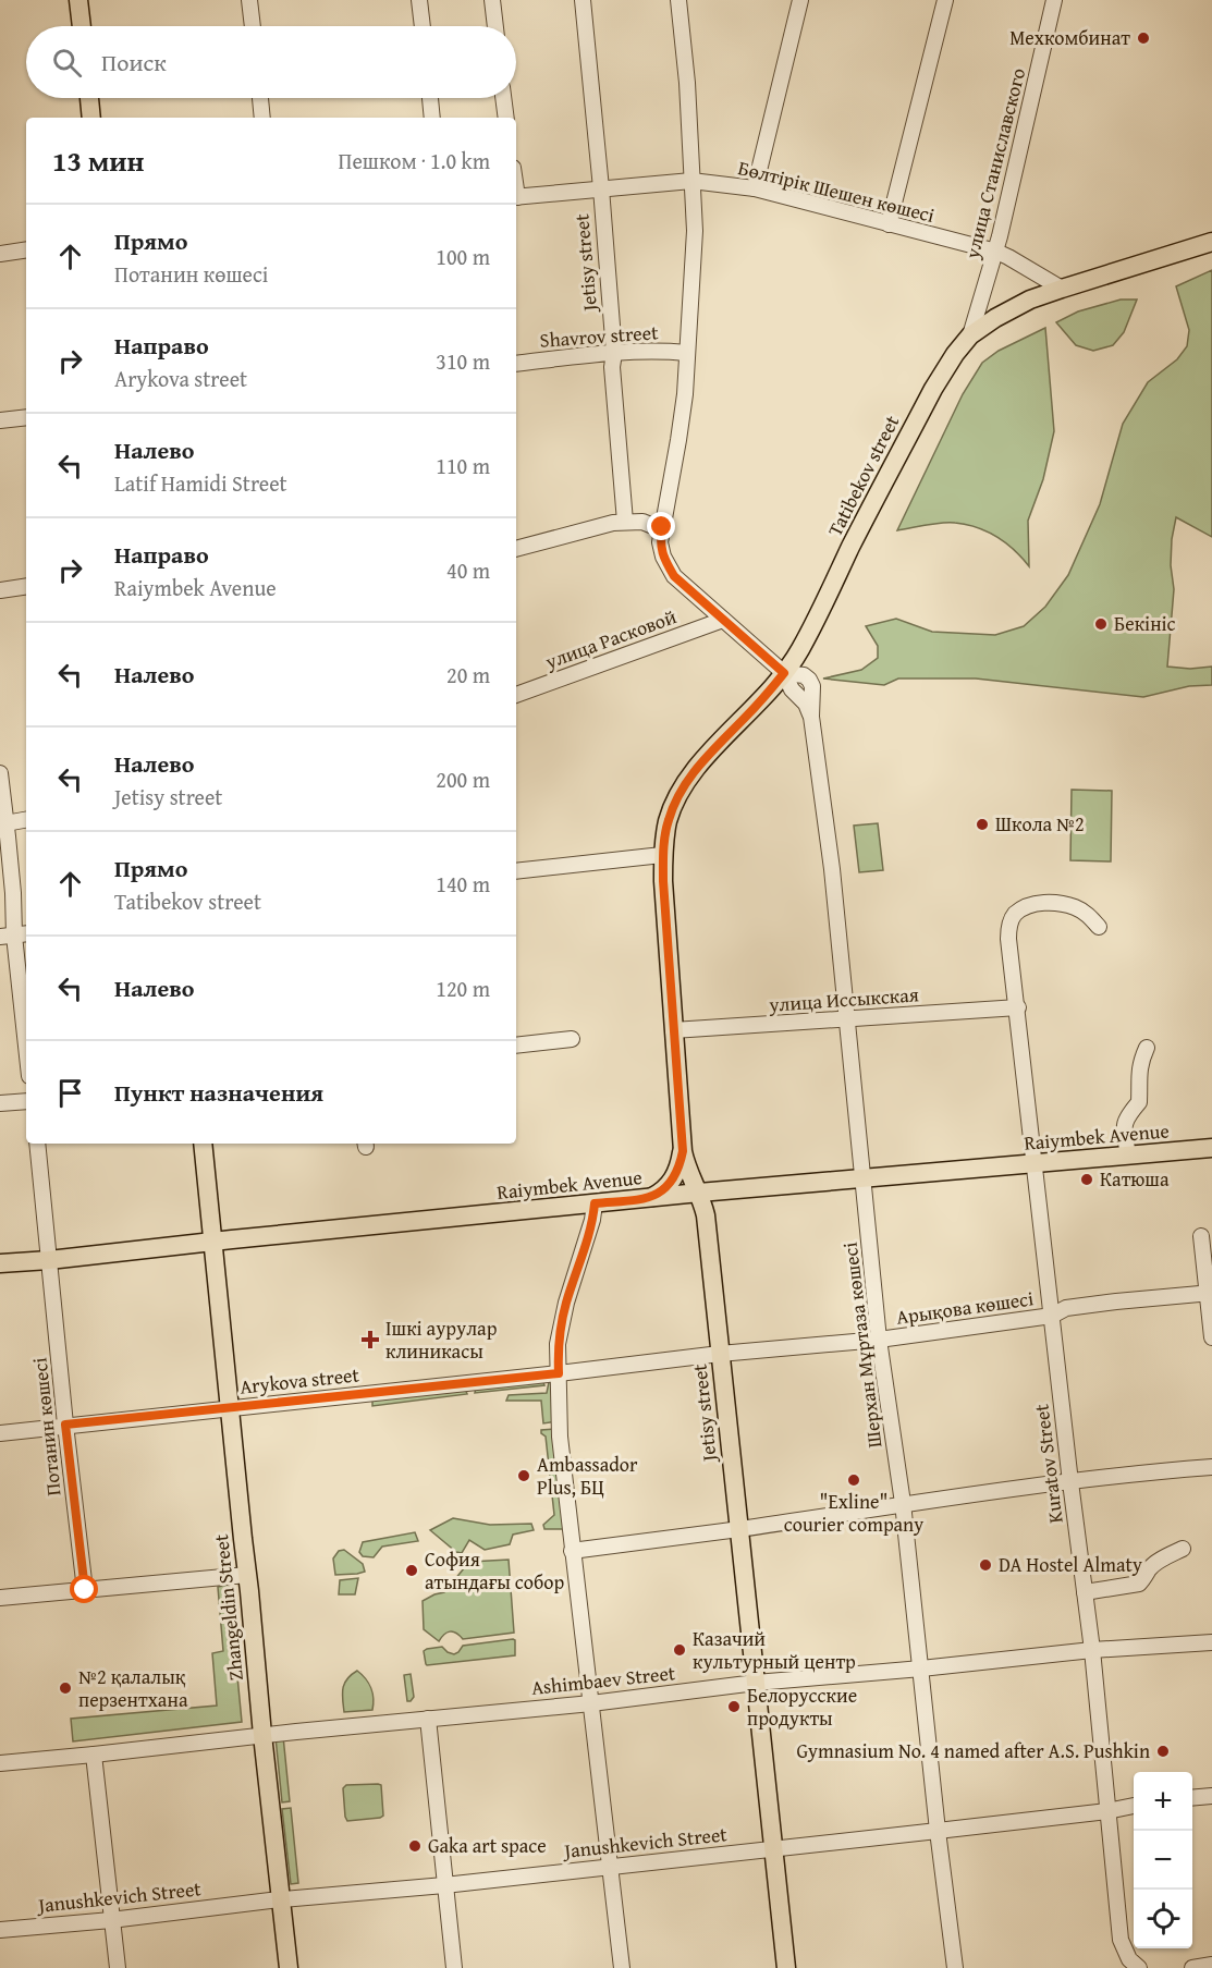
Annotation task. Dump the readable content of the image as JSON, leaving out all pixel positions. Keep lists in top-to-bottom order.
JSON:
{
  "streets": {
    "main road": [
      "Jetisy street",
      "Tatibekov street",
      "Raiymbek Avenue",
      "Zhangeldin Street"
    ],
    "street": [
      "улица Станиславского",
      "Бөлтірік Шешен көшесі",
      "Shavrov street",
      "улица Расковой",
      "улица Иссыкская",
      "Арықова көшесі",
      "Шерхан Мұртаза көшесі",
      "Arykova street",
      "Потанин көшесі",
      "Kuratov Street",
      "Ashimbaev Street",
      "Janushkevich Street"
    ]
  },
  "crossings": [
    ["улица Станиславского", "Бөлтірік Шешен көшесі"],
    ["улица Станиславского", "Tatibekov street"],
    ["Бөлтірік Шешен көшесі", "Jetisy street"],
    ["Бөлтірік Шешен көшесі", "Tatibekov street"],
    ["Jetisy street", "Shavrov street"],
    ["Jetisy street", "Tatibekov street"],
    ["Jetisy street", "улица Иссыкская"],
    ["Jetisy street", "Raiymbek Avenue"],
    ["Jetisy street", "Арықова көшесі"],
    ["Jetisy street", "Arykova street"],
    ["Jetisy street", "Ashimbaev Street"],
    ["Jetisy street", "Janushkevich Street"],
    ["Tatibekov street", "Шерхан Мұртаза көшесі"],
    ["улица Иссыкская", "Шерхан Мұртаза көшесі"],
    ["улица Иссыкская", "Kuratov Street"],
    ["Raiymbek Avenue", "Шерхан Мұртаза көшесі"],
    ["Raiymbek Avenue", "Потанин көшесі"],
    ["Raiymbek Avenue", "Kuratov Street"],
    ["Raiymbek Avenue", "Zhangeldin Street"],
    ["Арықова көшесі", "Шерхан Мұртаза көшесі"],
    ["Арықова көшесі", "Arykova street"],
    ["Арықова көшесі", "Kuratov Street"],
    ["Шерхан Мұртаза көшесі", "Ashimbaev Street"],
    ["Шерхан Мұртаза көшесі", "Janushkevich Street"],
    ["Arykova street", "Потанин көшесі"],
    ["Arykova street", "Zhangeldin Street"],
    ["Kuratov Street", "Ashimbaev Street"],
    ["Kuratov Street", "Janushkevich Street"],
    ["Zhangeldin Street", "Ashimbaev Street"],
    ["Zhangeldin Street", "Janushkevich Street"]
  ],
  "places": {
    "other": [
      "Мехкомбинат",
      "Бекініс",
      "Школа №2",
      "Катюша",
      "Ambassador Plus, БЦ",
      "\"Exline\" courier company",
      "DA Hostel Almaty",
      "София атындағы собор",
      "Казачий культурный центр",
      "№2 қалалық перзентхана",
      "Белорусские продукты",
      "Gymnasium No. 4 named after A.S. Pushkin",
      "Gaka art space"
    ],
    "health": ["Ішкі аурулар клиникасы"]
  },
  "page": {
    "search": "Поиск",
    "heading": ["13 мин", "Пешком · 1.0 km"],
    "list": [
      ["Прямо", "Потанин көшесі", "100 m"],
      ["Направо", "Arykova street", "310 m"],
      ["Налево", "Latif Hamidi Street", "110 m"],
      ["Направо", "Raiymbek Avenue", "40 m"],
      ["Налево", "20 m"],
      ["Налево", "Jetisy street", "200 m"],
      ["Прямо", "Tatibekov street", "140 m"],
      ["Налево", "120 m"],
      "Пункт назначения"
    ],
    "map_buttons": ["+", "−"]
  }
}
